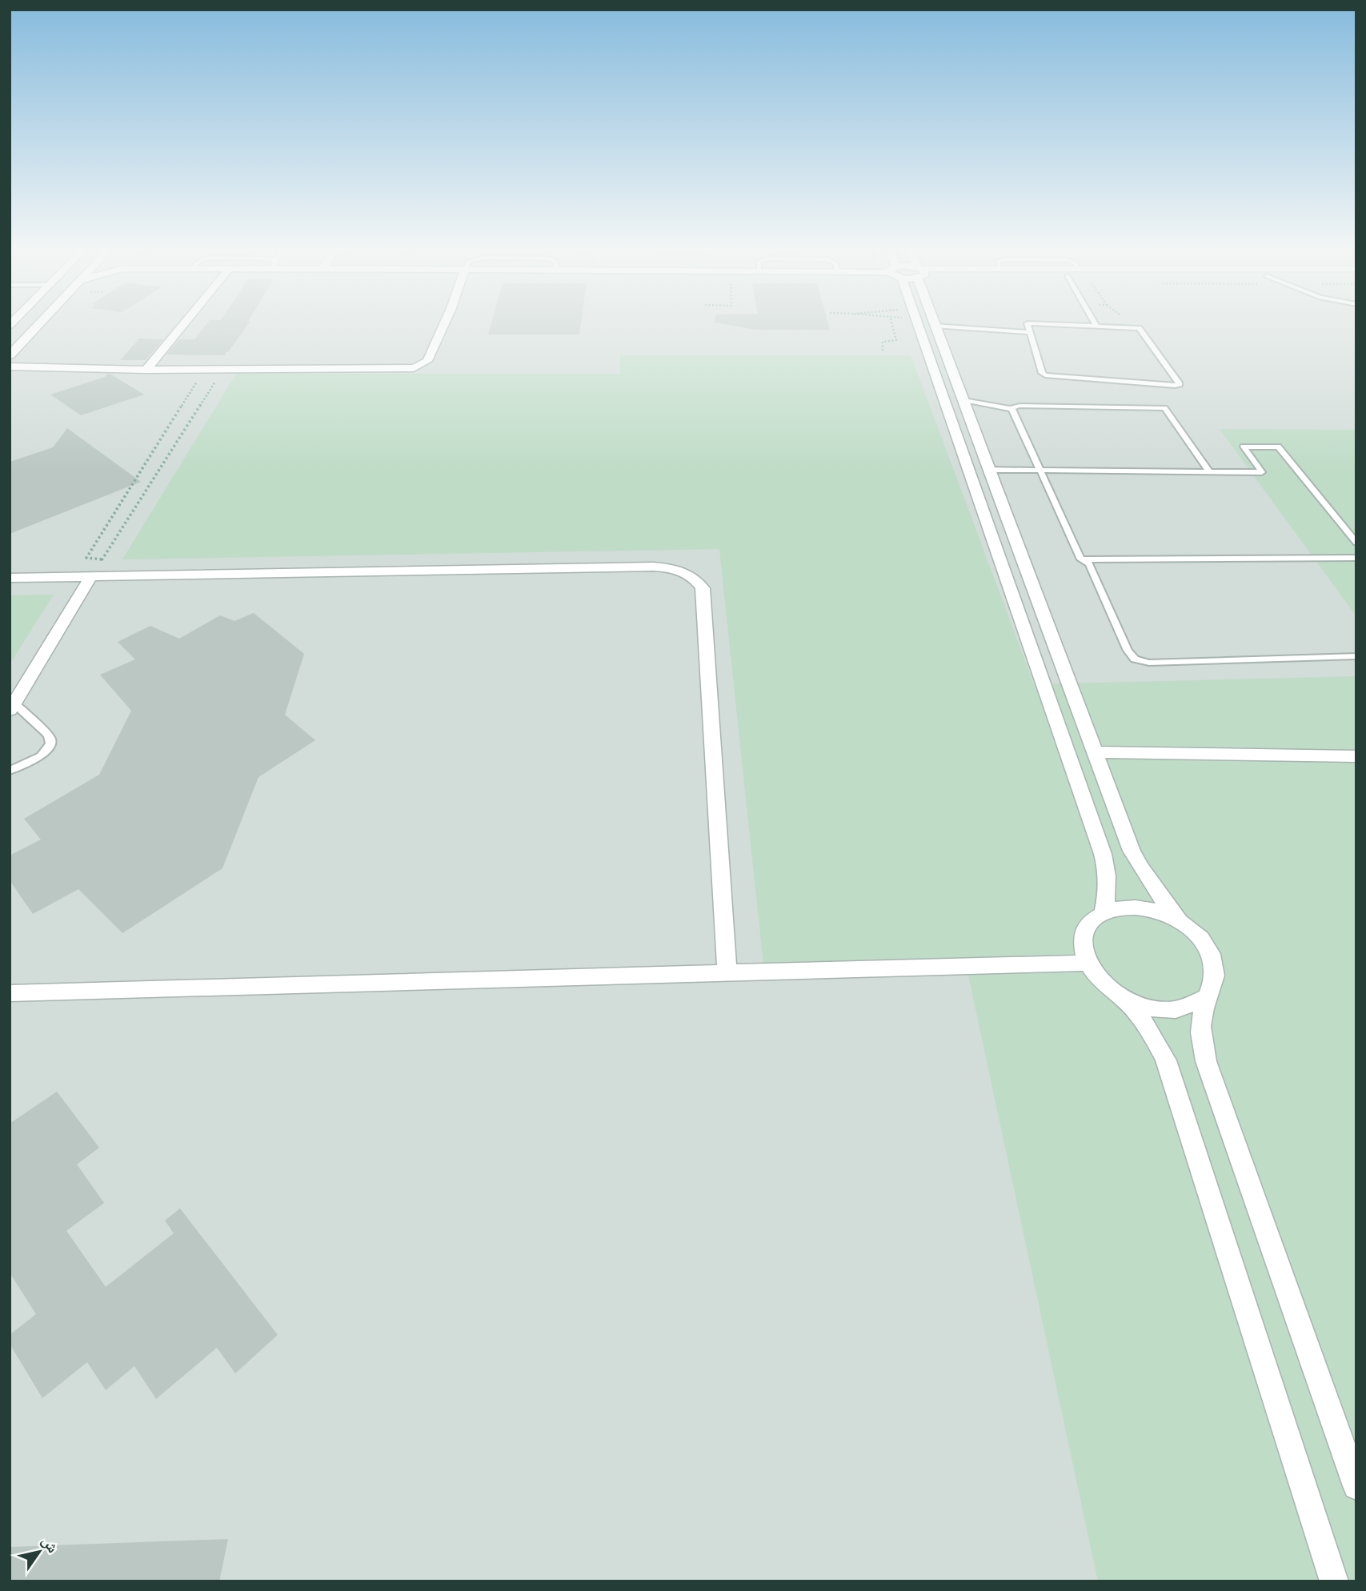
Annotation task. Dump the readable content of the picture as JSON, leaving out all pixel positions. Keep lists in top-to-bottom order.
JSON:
{
  "north": "top right"
}
